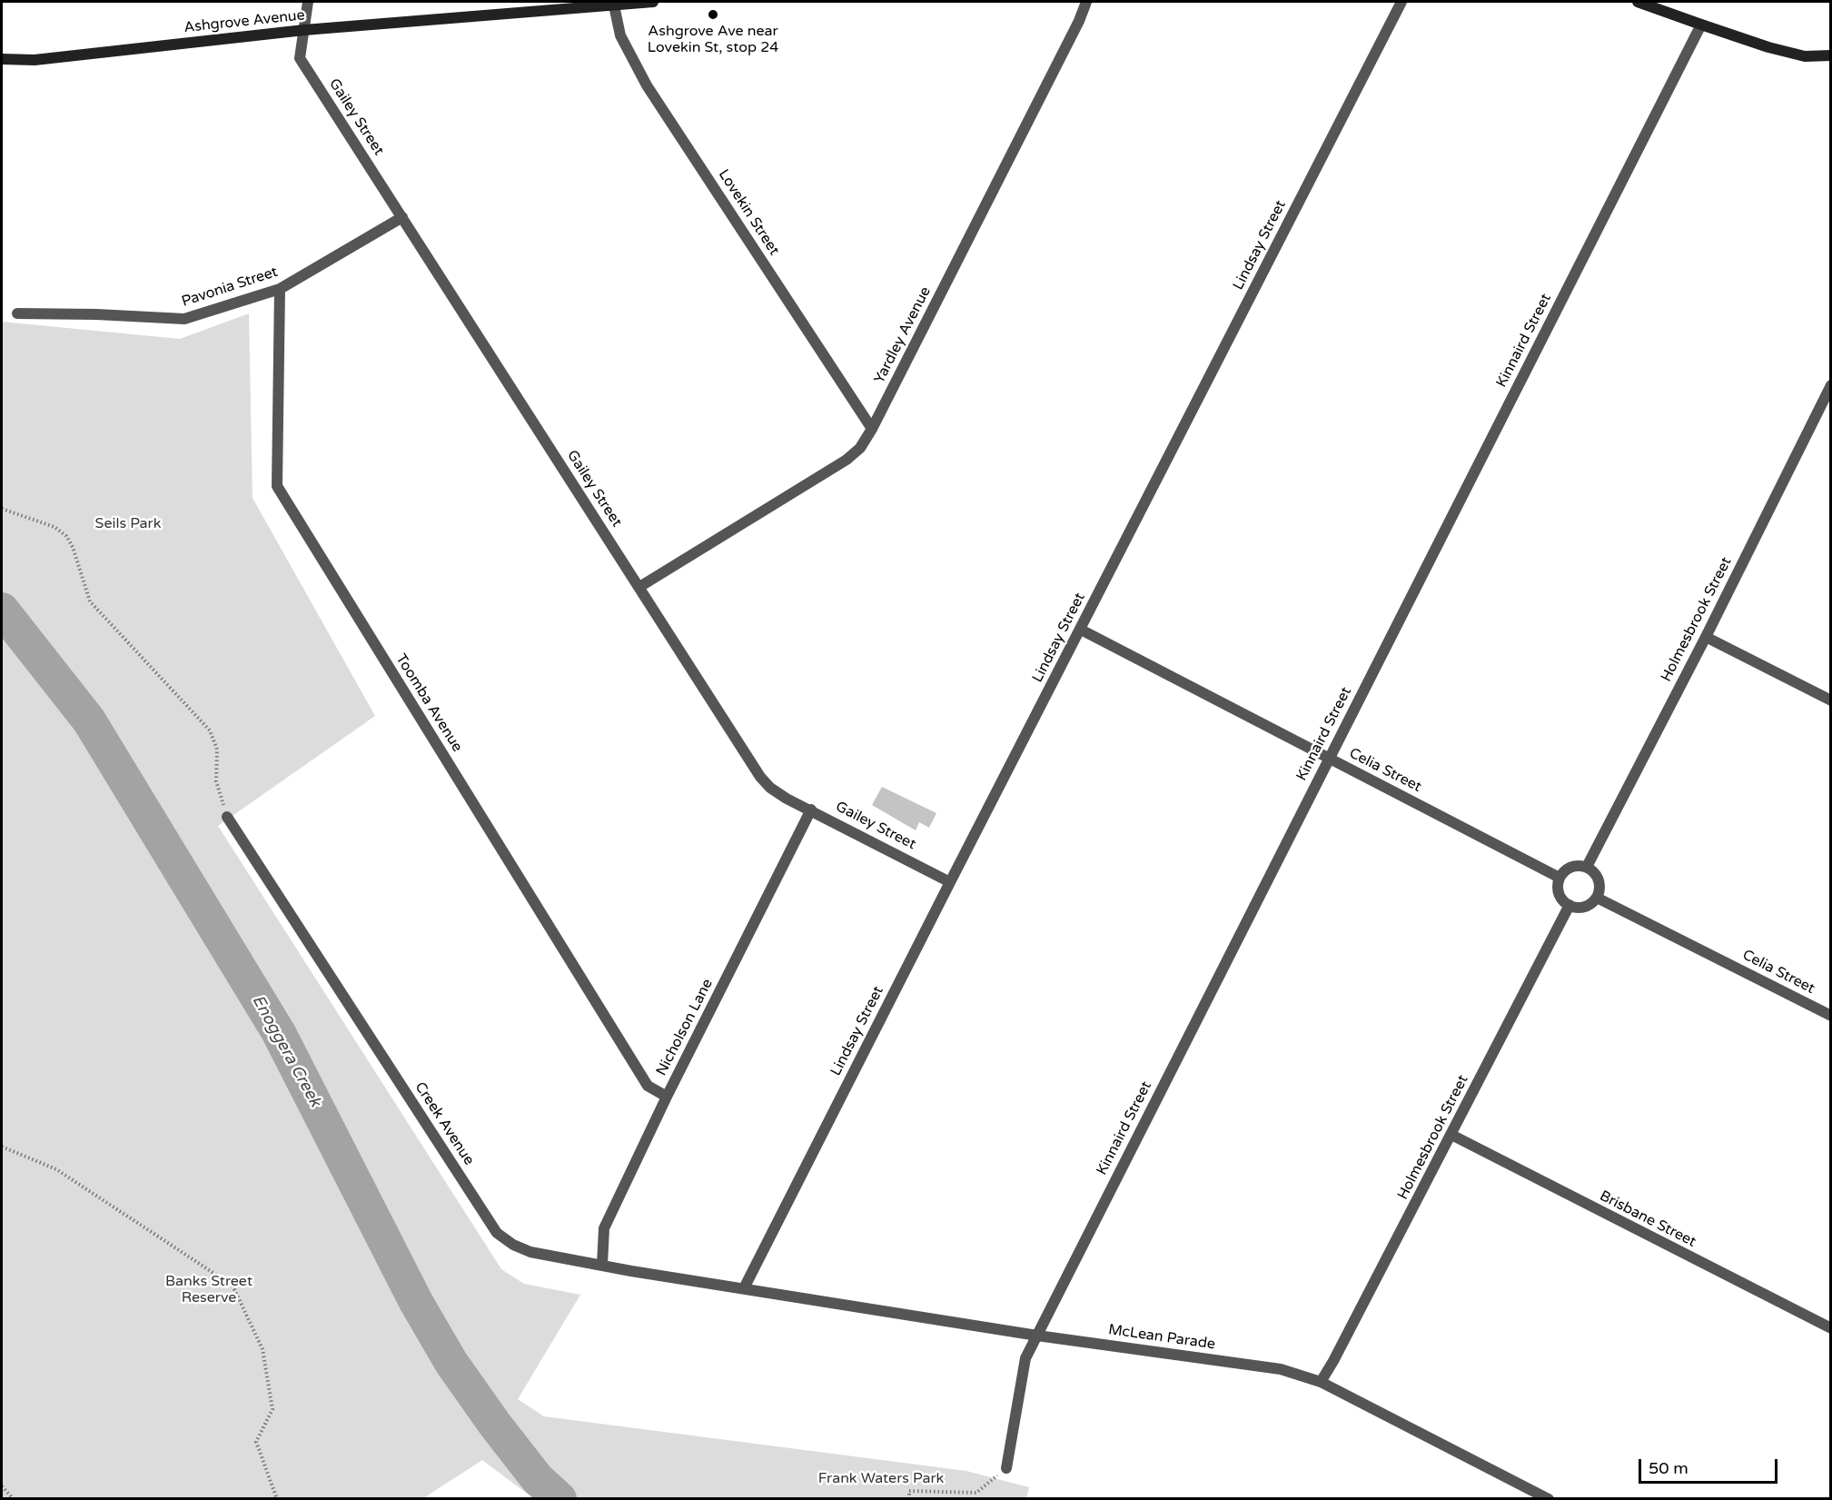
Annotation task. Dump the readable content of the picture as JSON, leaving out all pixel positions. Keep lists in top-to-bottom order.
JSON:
{
  "streets": {
    "main road": ["Ashgrove Avenue"],
    "street": [
      "Gailey Street",
      "Lovekin Street",
      "Lindsay Street",
      "Pavonia Street",
      "Yardley Avenue",
      "Kinnaird Street",
      "Holmesbrook Street",
      "Toomba Avenue",
      "Celia Street",
      "Nicholson Lane",
      "Creek Avenue",
      "Brisbane Street",
      "McLean Parade"
    ]
  },
  "crossings": [
    ["Ashgrove Avenue", "Gailey Street"],
    ["Ashgrove Avenue", "Lovekin Street"],
    ["Gailey Street", "Lindsay Street"],
    ["Gailey Street", "Pavonia Street"],
    ["Gailey Street", "Yardley Avenue"],
    ["Gailey Street", "Nicholson Lane"],
    ["Lovekin Street", "Yardley Avenue"],
    ["Lindsay Street", "Celia Street"],
    ["Lindsay Street", "Creek Avenue"],
    ["Lindsay Street", "McLean Parade"],
    ["Pavonia Street", "Toomba Avenue"],
    ["Kinnaird Street", "Celia Street"],
    ["Kinnaird Street", "McLean Parade"],
    ["Holmesbrook Street", "Celia Street"],
    ["Holmesbrook Street", "Brisbane Street"],
    ["Holmesbrook Street", "McLean Parade"],
    ["Toomba Avenue", "Nicholson Lane"],
    ["Nicholson Lane", "Creek Avenue"],
    ["Creek Avenue", "McLean Parade"]
  ],
  "water": ["Enoggera Creek"],
  "parks": ["Seils Park", "Banks Street Reserve", "Frank Waters Park"],
  "places": ["Ashgrove Ave near Lovekin St, stop 24"],
  "scale_bar": "50 m"
}
